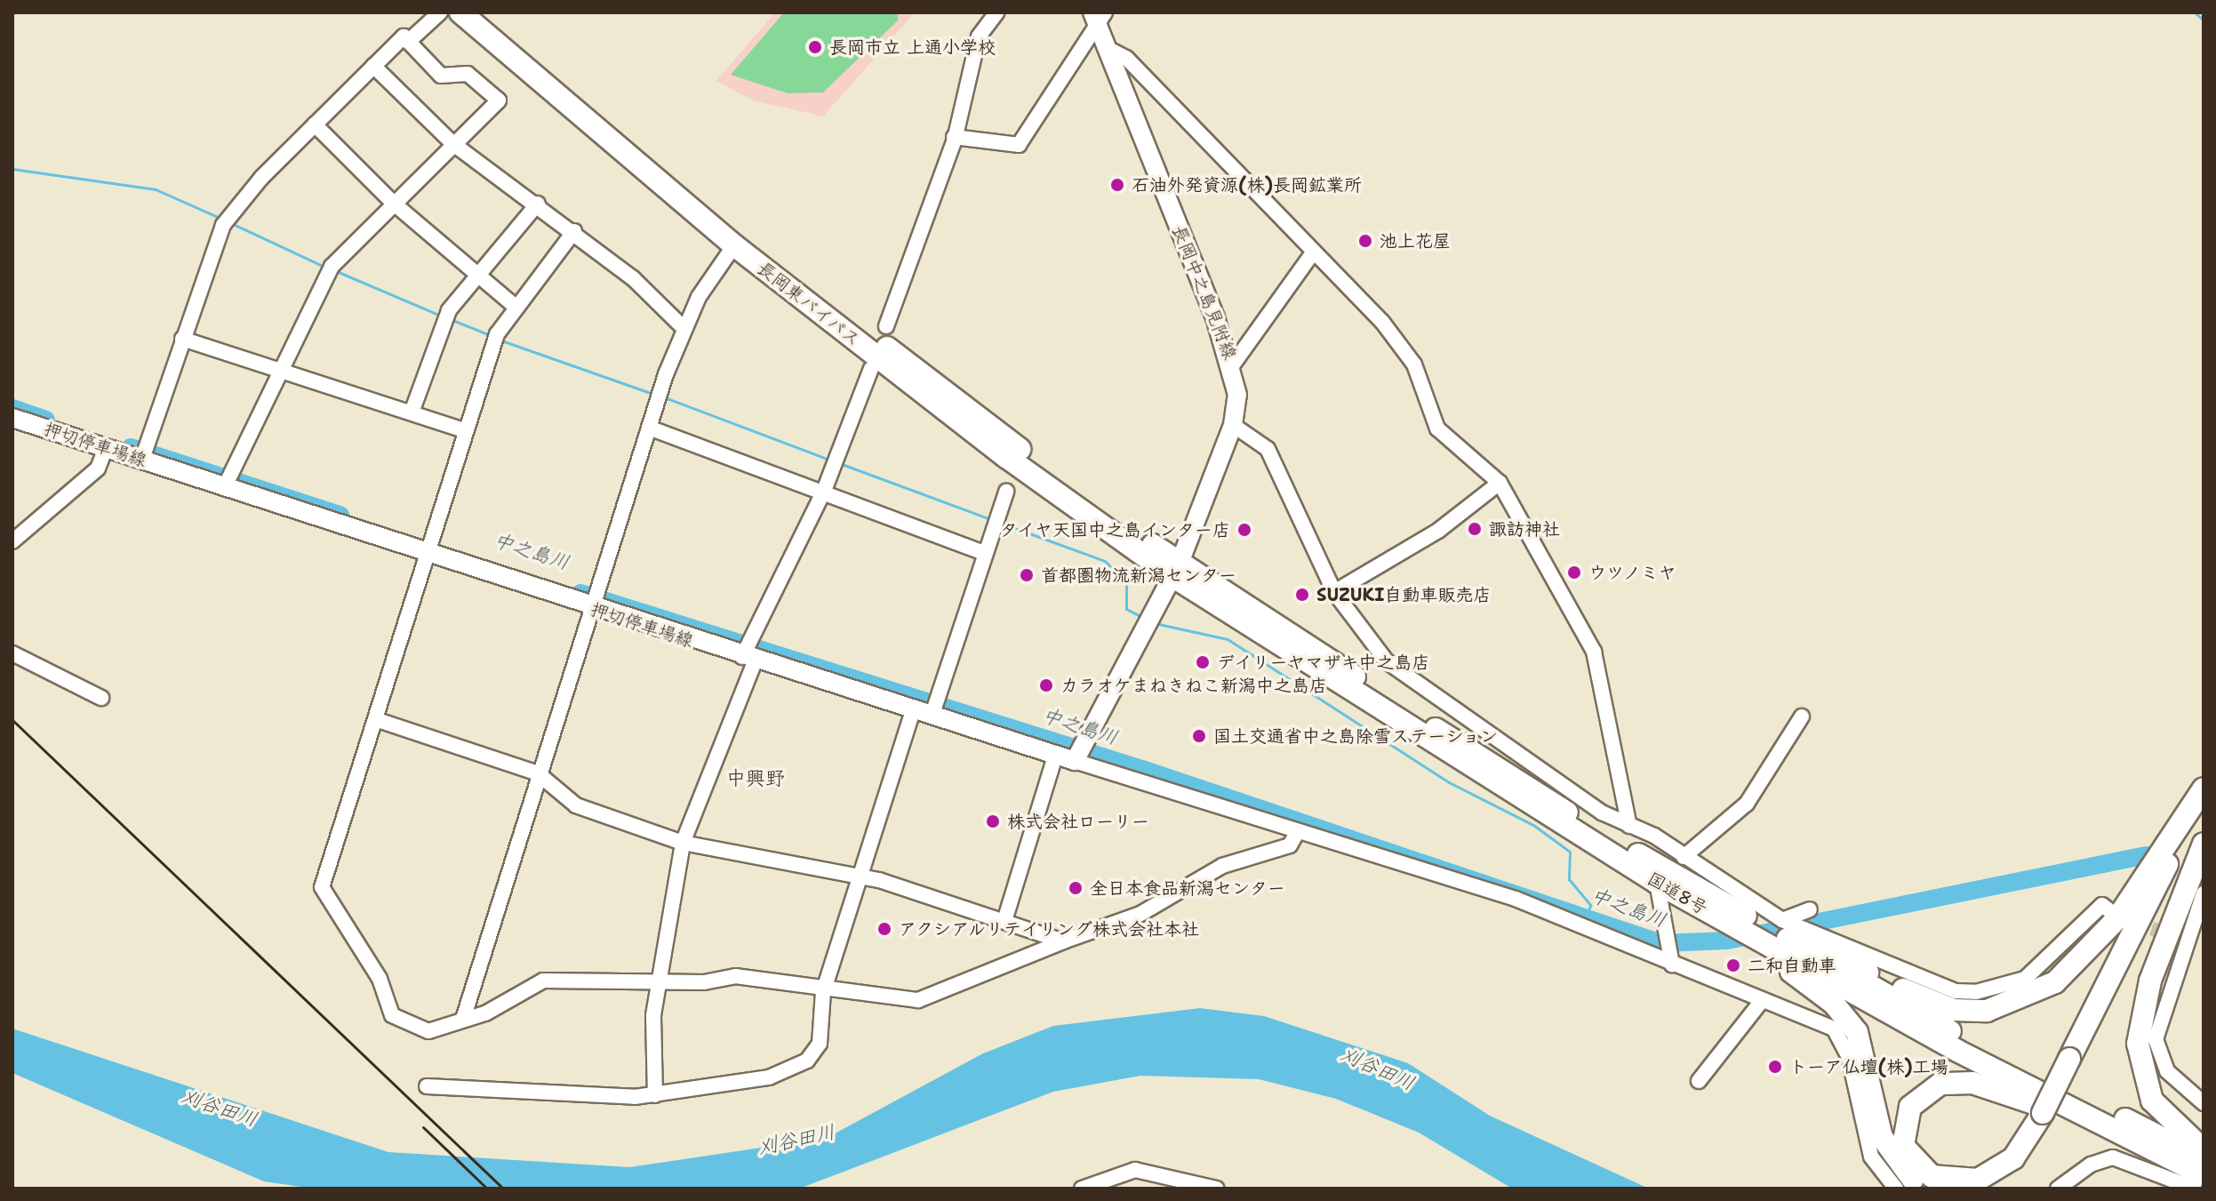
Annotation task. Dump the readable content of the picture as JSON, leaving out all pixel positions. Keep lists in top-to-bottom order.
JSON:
{
  "streets": {
    "highway": ["長岡東バイパス", "国道8号"],
    "main road": ["長岡中之島見附線", "押切停車場線"]
  },
  "crossings": [
    ["長岡中之島見附線", "長岡東バイパス"],
    ["長岡中之島見附線", "国道8号"],
    ["長岡東バイパス", "国道8号"]
  ],
  "districts": ["中興野"],
  "water": ["中之島川", "刈谷田川"],
  "places": [
    "長岡市立 上通小学校",
    "石油外発資源(株)長岡鉱業所",
    "池上花屋",
    "諏訪神社",
    "タイヤ天国中之島インター店",
    "ウツノミヤ",
    "首都圏物流新潟センター",
    "SUZUKI自動車販売店",
    "デイリーヤマザキ中之島店",
    "カラオケまねきねこ新潟中之島店",
    "国土交通省中之島除雪ステーション",
    "株式会社ローリー",
    "全日本食品新潟センター",
    "アクシアルリテイリング株式会社本社",
    "二和自動車",
    "トーア仏壇(株)工場"
  ]
}
